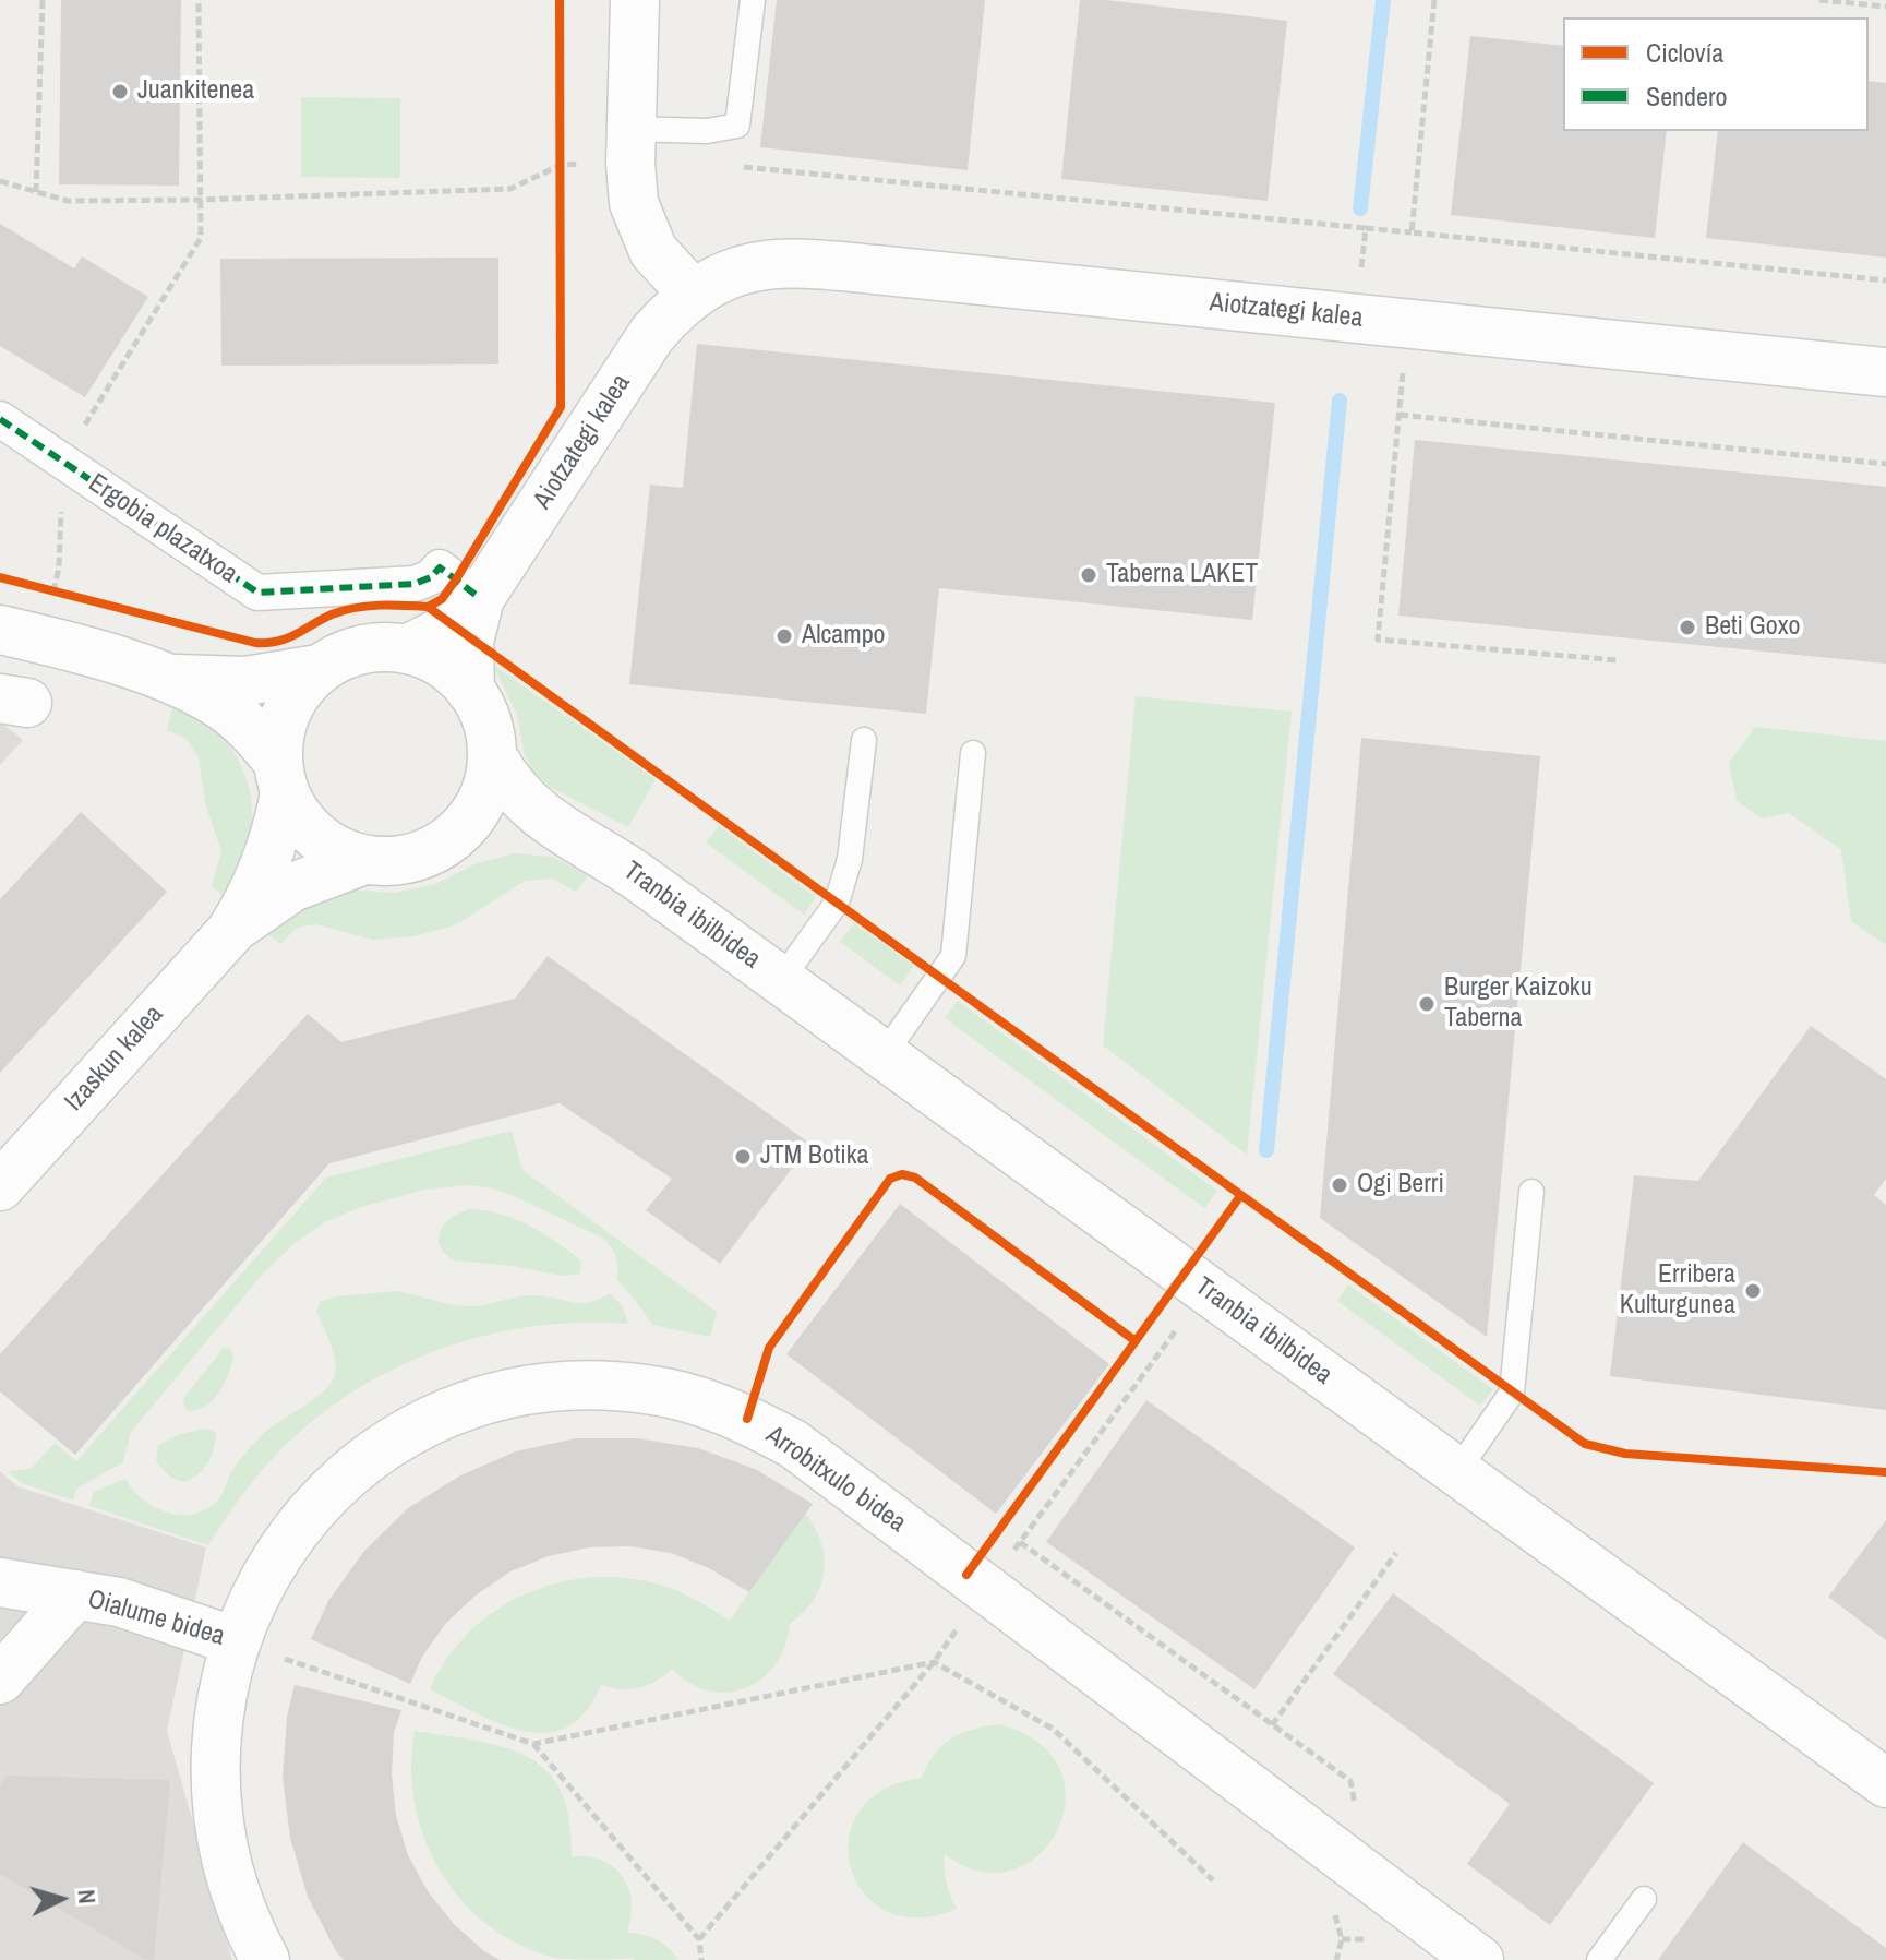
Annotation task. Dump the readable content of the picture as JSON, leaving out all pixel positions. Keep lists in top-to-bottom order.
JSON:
{
  "streets": {
    "street": [
      "Aiotzategi kalea",
      "Ergobia plazatxoa",
      "Tranbia ibilbidea",
      "Izaskun kalea",
      "Arrobitxulo bidea",
      "Oialume bidea"
    ]
  },
  "crossings": [
    ["Aiotzategi kalea", "Ergobia plazatxoa"],
    ["Aiotzategi kalea", "Tranbia ibilbidea"],
    ["Aiotzategi kalea", "Izaskun kalea"],
    ["Tranbia ibilbidea", "Izaskun kalea"],
    ["Arrobitxulo bidea", "Oialume bidea"]
  ],
  "places": [
    "Juankitenea",
    "Taberna LAKET",
    "Beti Goxo",
    "Alcampo",
    "Burger Kaizoku Taberna",
    "JTM Botika",
    "Ogi Berri",
    "Erribera Kulturgunea"
  ],
  "legend": ["Ciclovía", "Sendero"],
  "north": "right"
}
